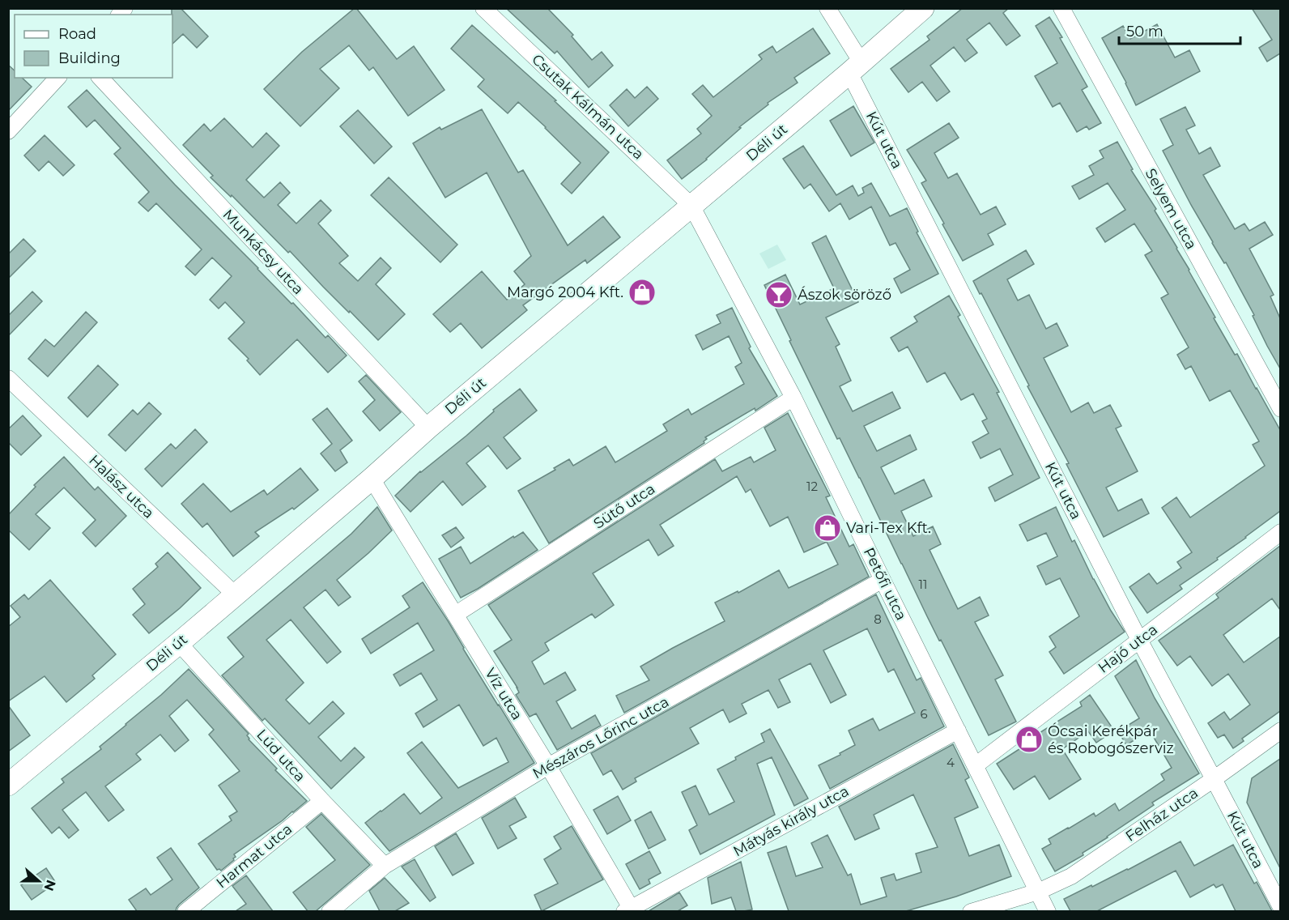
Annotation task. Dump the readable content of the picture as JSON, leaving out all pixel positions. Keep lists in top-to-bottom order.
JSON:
{
  "streets": {
    "street": [
      "Csutak Kálmán utca",
      "Kút utca",
      "Déli út",
      "Selyem utca",
      "Munkácsy utca",
      "Halász utca",
      "Sütő utca",
      "Petőfi utca",
      "Hajó utca",
      "Víz utca",
      "Mészáros Lőrinc utca",
      "Lúd utca",
      "Felház utca",
      "Mátyás király utca",
      "Harmat utca"
    ]
  },
  "crossings": [
    ["Csutak Kálmán utca", "Déli út"],
    ["Csutak Kálmán utca", "Petőfi utca"],
    ["Kút utca", "Déli út"],
    ["Kút utca", "Hajó utca"],
    ["Kút utca", "Felház utca"],
    ["Déli út", "Munkácsy utca"],
    ["Déli út", "Halász utca"],
    ["Déli út", "Petőfi utca"],
    ["Déli út", "Víz utca"],
    ["Déli út", "Lúd utca"],
    ["Sütő utca", "Petőfi utca"],
    ["Sütő utca", "Víz utca"],
    ["Petőfi utca", "Hajó utca"],
    ["Petőfi utca", "Mészáros Lőrinc utca"],
    ["Petőfi utca", "Felház utca"],
    ["Petőfi utca", "Mátyás király utca"],
    ["Víz utca", "Mészáros Lőrinc utca"],
    ["Víz utca", "Mátyás király utca"],
    ["Mészáros Lőrinc utca", "Lúd utca"],
    ["Lúd utca", "Harmat utca"]
  ],
  "places": {
    "shop": ["Margó 2004 Kft.", "Vari-Tex Kft.", "Ócsai Kerékpár és Robogószerviz"],
    "bar": ["Ászok söröző"]
  },
  "house_numbers": [
    "12",
    "11",
    "8",
    "6",
    "4"
  ],
  "legend": ["Road", "Building"],
  "scale_bar": "50 m",
  "north": "right"
}
